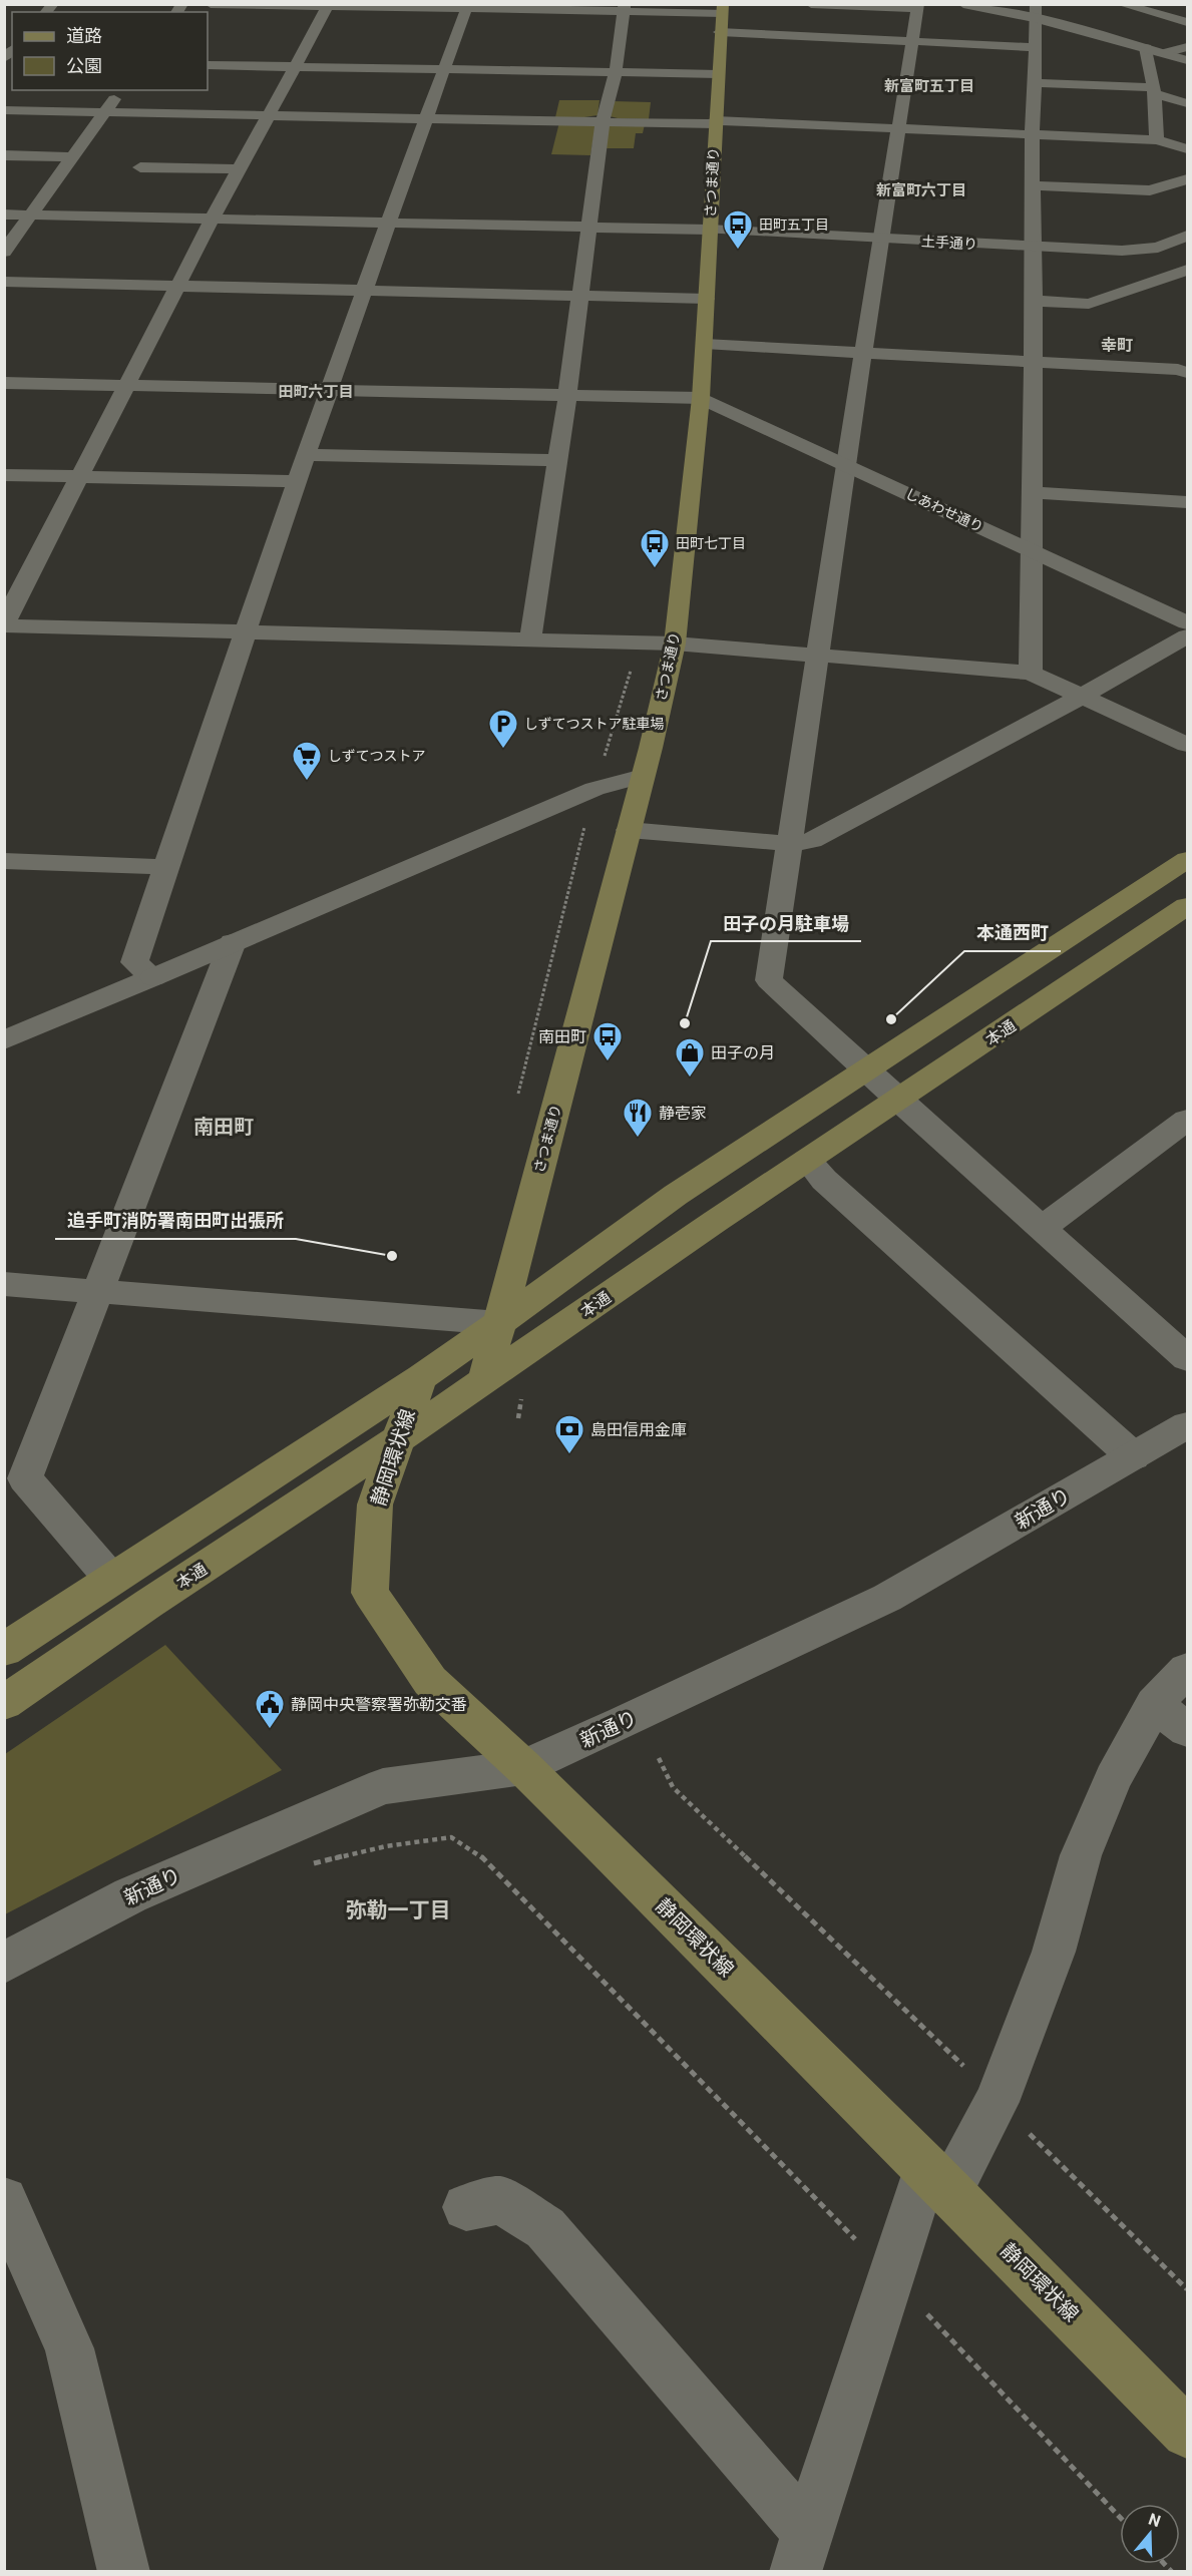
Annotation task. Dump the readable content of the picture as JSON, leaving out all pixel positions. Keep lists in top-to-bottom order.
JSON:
{
  "streets": {
    "main road": ["さつま通り", "本通", "静岡環状線"],
    "street": ["土手通り", "しあわせ通り", "新通り"]
  },
  "crossings": [
    ["さつま通り", "土手通り"],
    ["さつま通り", "しあわせ通り"],
    ["さつま通り", "本通"],
    ["本通", "静岡環状線"],
    ["静岡環状線", "新通り"]
  ],
  "districts": [
    "新富町五丁目",
    "新富町六丁目",
    "幸町",
    "田町六丁目",
    "南田町",
    "弥勒一丁目"
  ],
  "places": {
    "bus stop": ["田町五丁目", "田町七丁目", "南田町"],
    "parking": ["しずてつストア駐車場"],
    "supermarket": ["しずてつストア"],
    "other": ["本通西町", "田子の月駐車場", "追手町消防署南田町出張所"],
    "shop": ["田子の月"],
    "restaurant": ["静壱家"],
    "bank": ["島田信用金庫"],
    "public building": ["静岡中央警察署弥勒交番"]
  },
  "legend": ["道路", "公園"],
  "north": "top"
}
